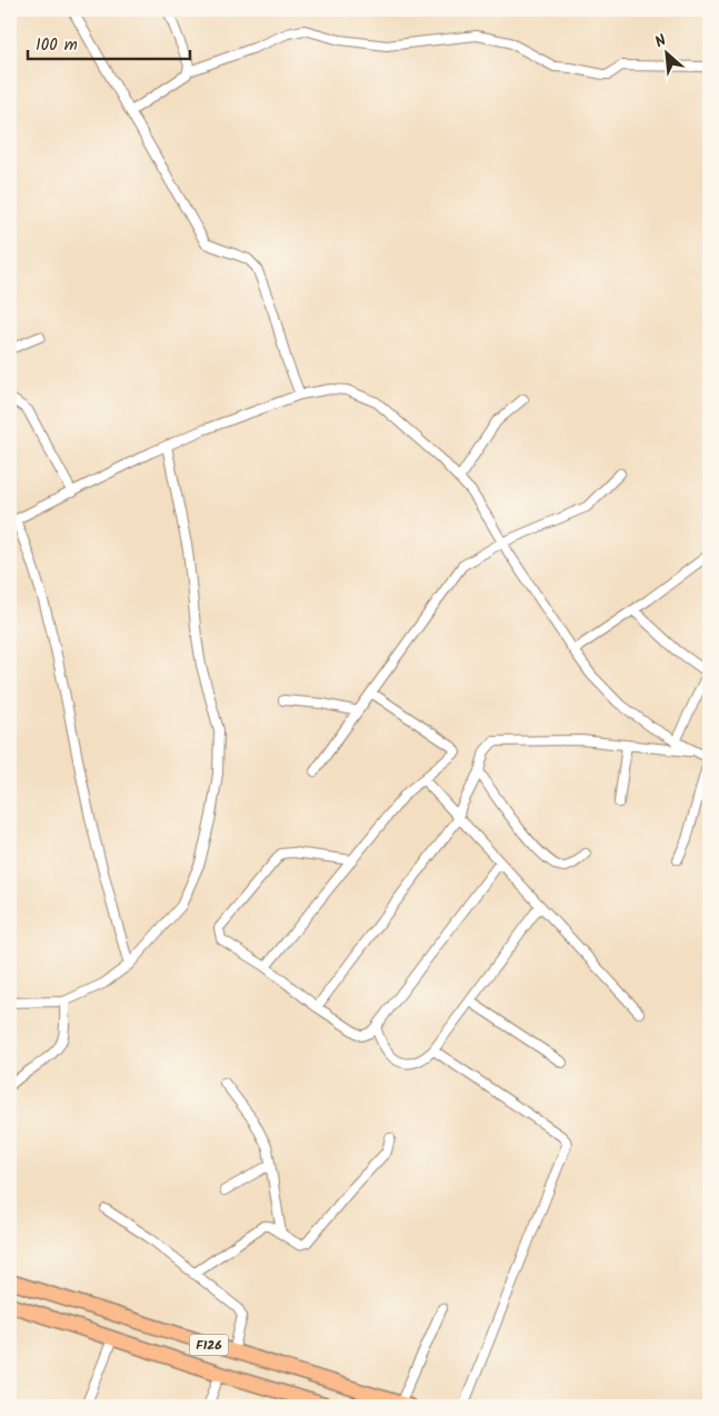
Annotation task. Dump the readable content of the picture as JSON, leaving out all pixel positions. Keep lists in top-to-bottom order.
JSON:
{
  "streets": {
    "main road": ["F126"]
  },
  "scale_bar": "100 m",
  "north": "top left"
}
